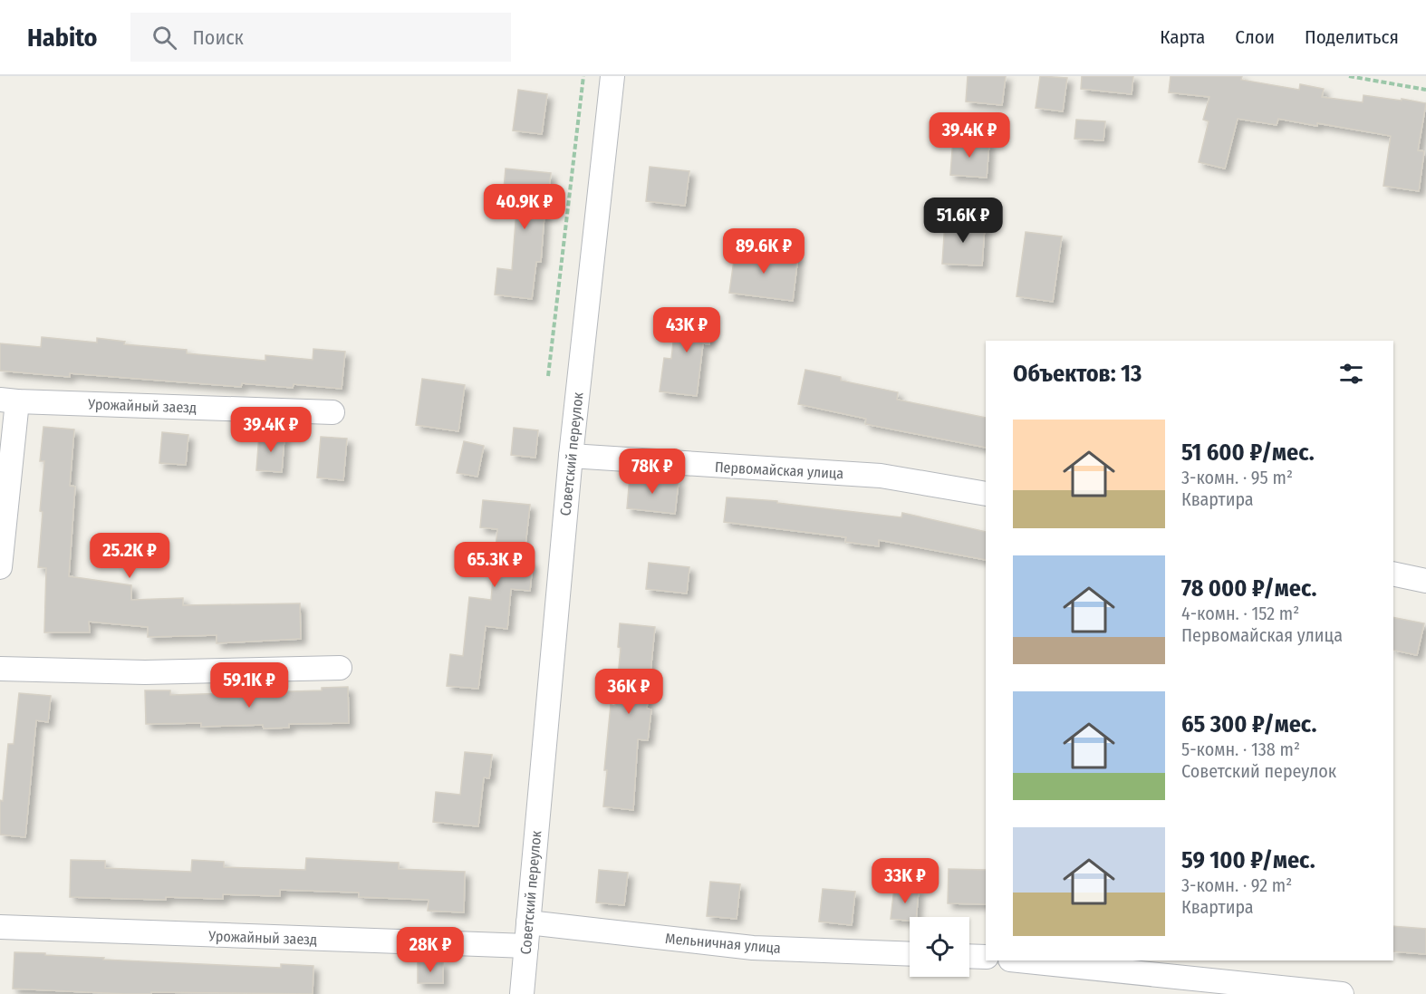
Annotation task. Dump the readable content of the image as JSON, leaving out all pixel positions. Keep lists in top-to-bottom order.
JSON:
{
  "streets": {
    "street": [
      "Урожайный заезд",
      "Советский переулок",
      "Первомайская улица",
      "Мельничная улица"
    ]
  },
  "crossings": [
    ["Урожайный заезд", "Советский переулок"],
    ["Советский переулок", "Первомайская улица"],
    ["Советский переулок", "Мельничная улица"]
  ],
  "page": {
    "header": "Habito",
    "search": "Поиск",
    "nav": ["Карта", "Слои", "Поделиться"],
    "price": [
      "39.4K ₽",
      "40.9K ₽",
      "51.6K ₽",
      "89.6K ₽",
      "43K ₽",
      "39.4K ₽",
      "78K ₽",
      "25.2K ₽",
      "65.3K ₽",
      "59.1K ₽",
      "36K ₽",
      "33K ₽",
      "28K ₽"
    ],
    "heading": "Объектов: 13",
    "list": [
      {
        "name": "51 600 ₽/мес.",
        "note": "3-комн. · 95 m² · Квартира"
      },
      {
        "name": "78 000 ₽/мес.",
        "note": "4-комн. · 152 m² · Первомайская улица"
      },
      {
        "name": "65 300 ₽/мес.",
        "note": "5-комн. · 138 m² · Советский переулок"
      },
      {
        "name": "59 100 ₽/мес.",
        "note": "3-комн. · 92 m² · Квартира"
      }
    ]
  }
}
